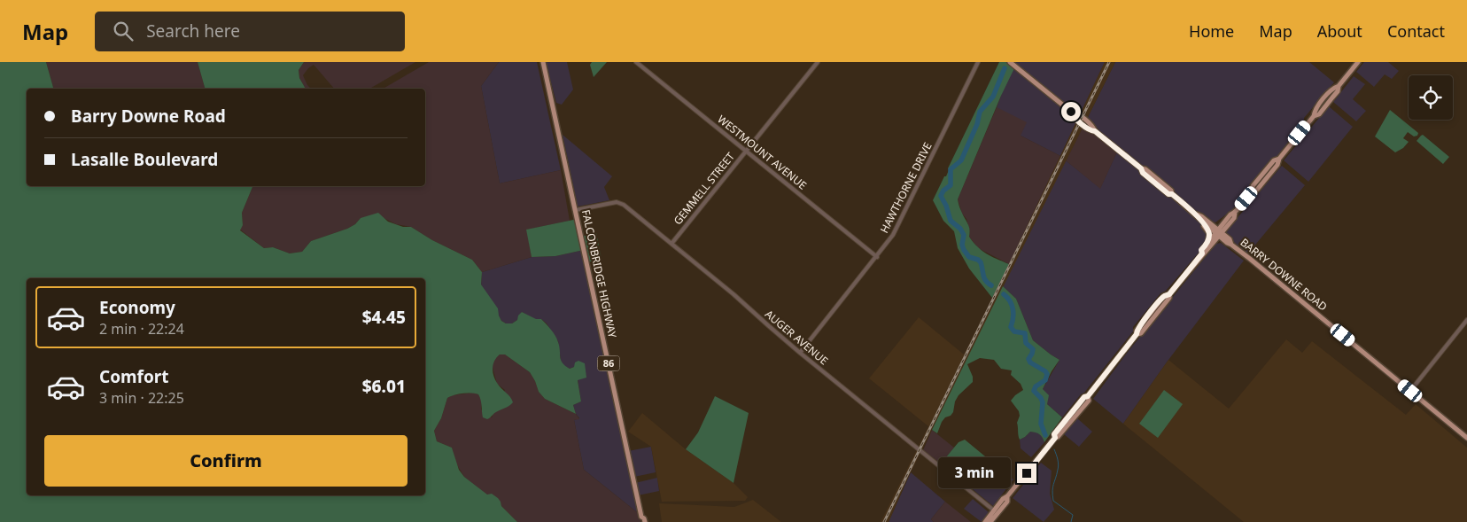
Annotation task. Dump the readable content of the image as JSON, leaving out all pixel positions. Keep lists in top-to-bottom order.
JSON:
{
  "streets": {
    "main road": ["FALCONBRIDGE HIGHWAY", "BARRY DOWNE ROAD", "86"],
    "street": [
      "WESTMOUNT AVENUE",
      "HAWTHORNE DRIVE",
      "GEMMELL STREET",
      "AUGER AVENUE"
    ]
  },
  "crossings": [
    ["WESTMOUNT AVENUE", "HAWTHORNE DRIVE"],
    ["WESTMOUNT AVENUE", "GEMMELL STREET"],
    ["HAWTHORNE DRIVE", "AUGER AVENUE"],
    ["GEMMELL STREET", "AUGER AVENUE"],
    ["FALCONBRIDGE HIGHWAY", "AUGER AVENUE"]
  ],
  "page": {
    "header": "Map",
    "search": "Search here",
    "nav": [
      "Home",
      "Map",
      "About",
      "Contact"
    ],
    "banner": ["Barry Downe Road", "Lasalle Boulevard"],
    "list": [
      {
        "name": "Economy",
        "note": "2 min · 22:24",
        "value": "$4.45"
      },
      {
        "name": "Comfort",
        "note": "3 min · 22:25",
        "value": "$6.01"
      }
    ],
    "buttons": "Confirm",
    "bubble": "3 min"
  }
}
